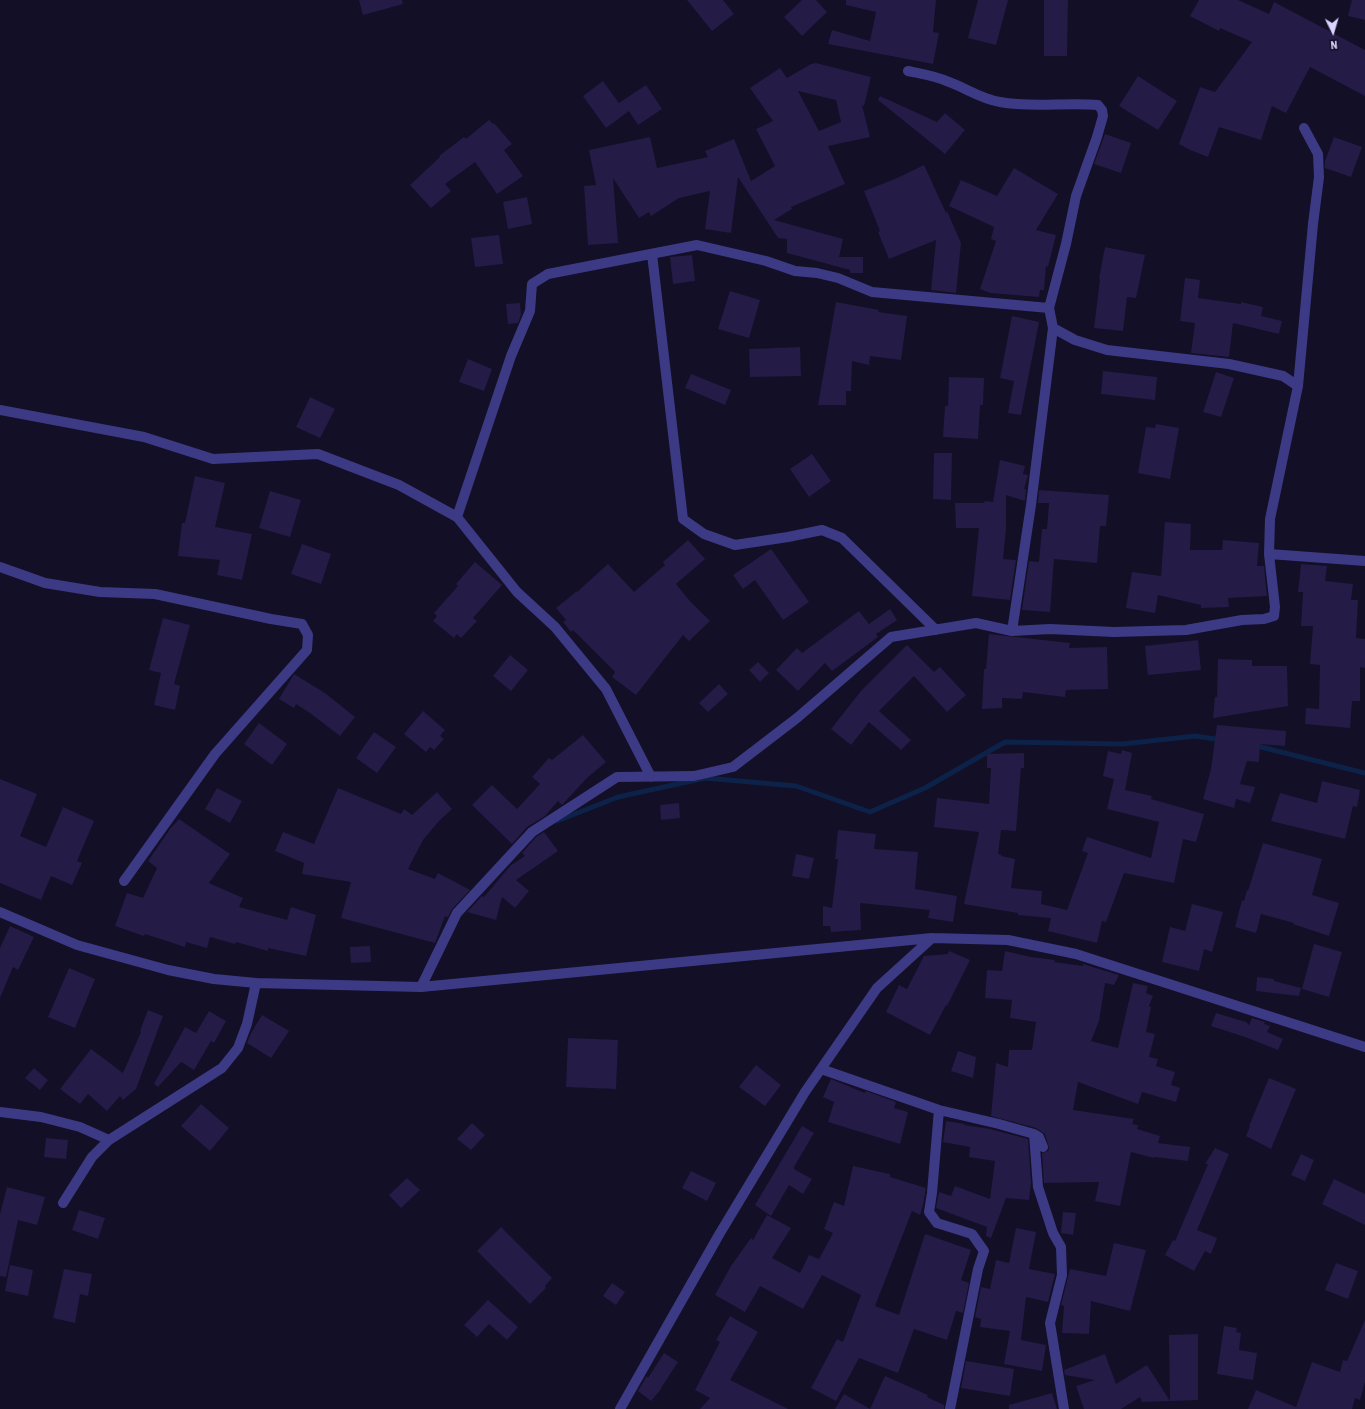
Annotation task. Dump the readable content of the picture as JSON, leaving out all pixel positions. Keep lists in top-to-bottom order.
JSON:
{
  "north": "bottom"
}
